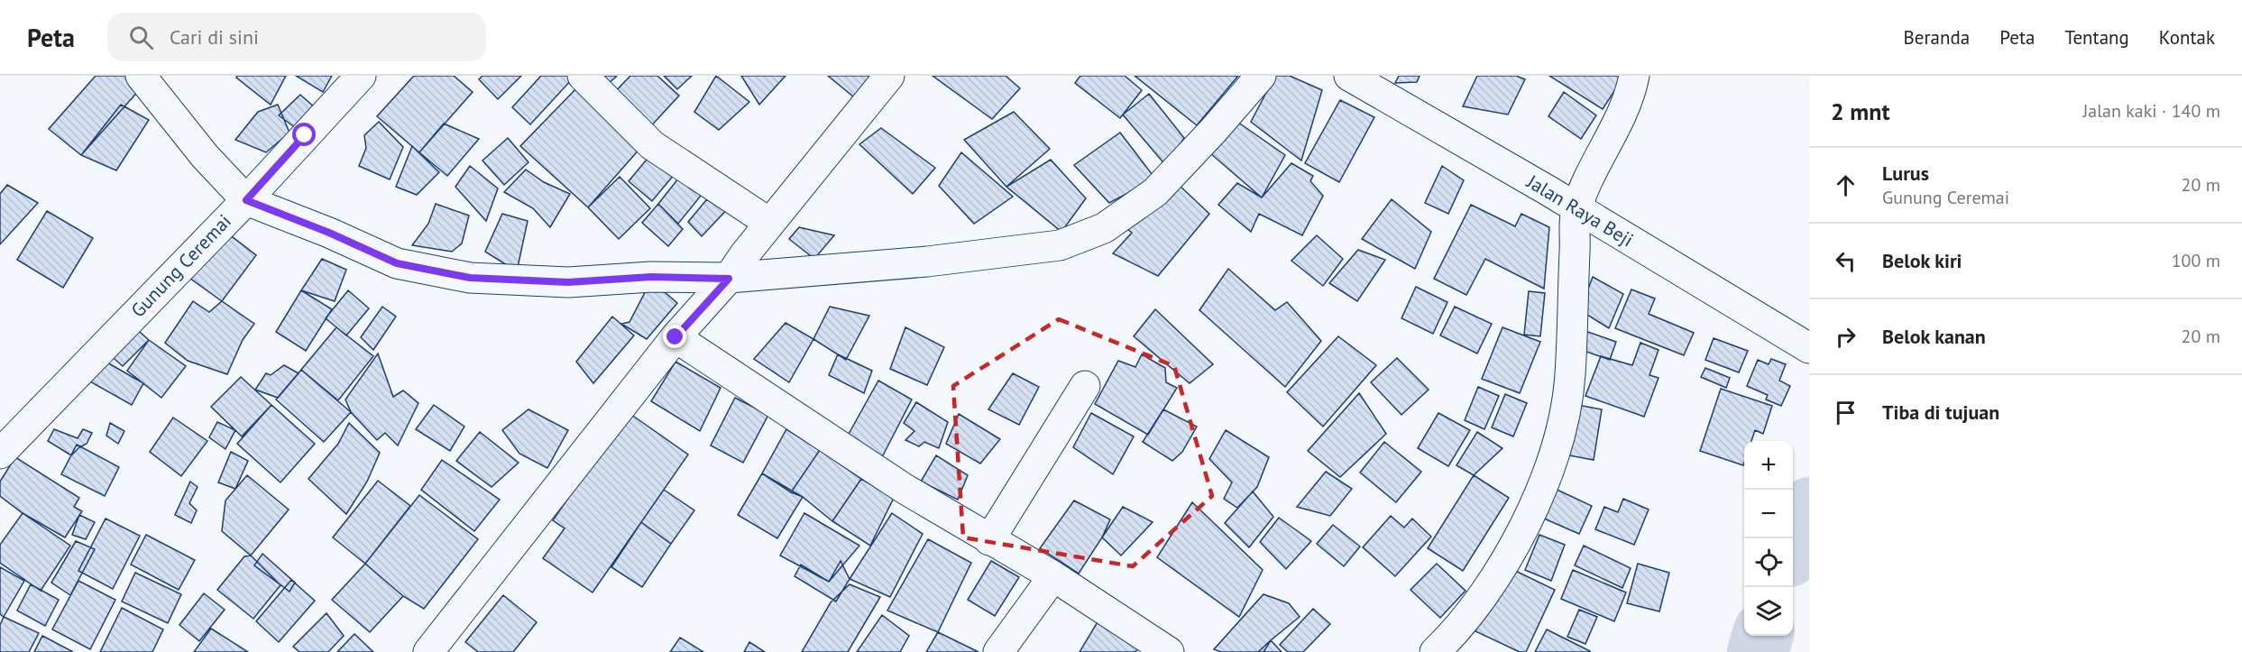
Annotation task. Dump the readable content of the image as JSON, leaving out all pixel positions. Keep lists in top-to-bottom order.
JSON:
{
  "streets": {
    "street": ["Jalan Raya Beji", "Gunung Ceremai"]
  },
  "page": {
    "header": "Peta",
    "search": "Cari di sini",
    "nav": [
      "Beranda",
      "Peta",
      "Tentang",
      "Kontak"
    ],
    "heading": ["2 mnt", "Jalan kaki · 140 m"],
    "list": [
      ["Lurus", "Gunung Ceremai", "20 m"],
      ["Belok kiri", "100 m"],
      ["Belok kanan", "20 m"],
      "Tiba di tujuan"
    ],
    "map_buttons": ["+", "−"]
  }
}
